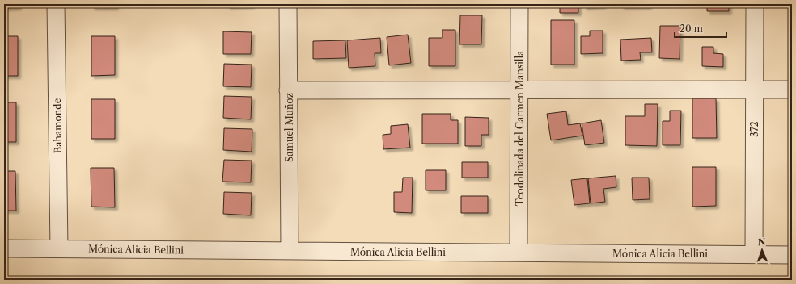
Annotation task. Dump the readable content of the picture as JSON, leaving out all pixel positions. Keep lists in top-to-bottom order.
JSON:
{
  "streets": {
    "street": [
      "Bahamonde",
      "Samuel Muñoz",
      "Teodolinada del Carmen Mansilla",
      "372",
      "Mónica Alicia Bellini"
    ]
  },
  "crossings": [
    ["Bahamonde", "Mónica Alicia Bellini"],
    ["Samuel Muñoz", "Mónica Alicia Bellini"],
    ["Teodolinada del Carmen Mansilla", "Mónica Alicia Bellini"],
    ["372", "Mónica Alicia Bellini"]
  ],
  "scale_bar": "20 m",
  "north": "top"
}
